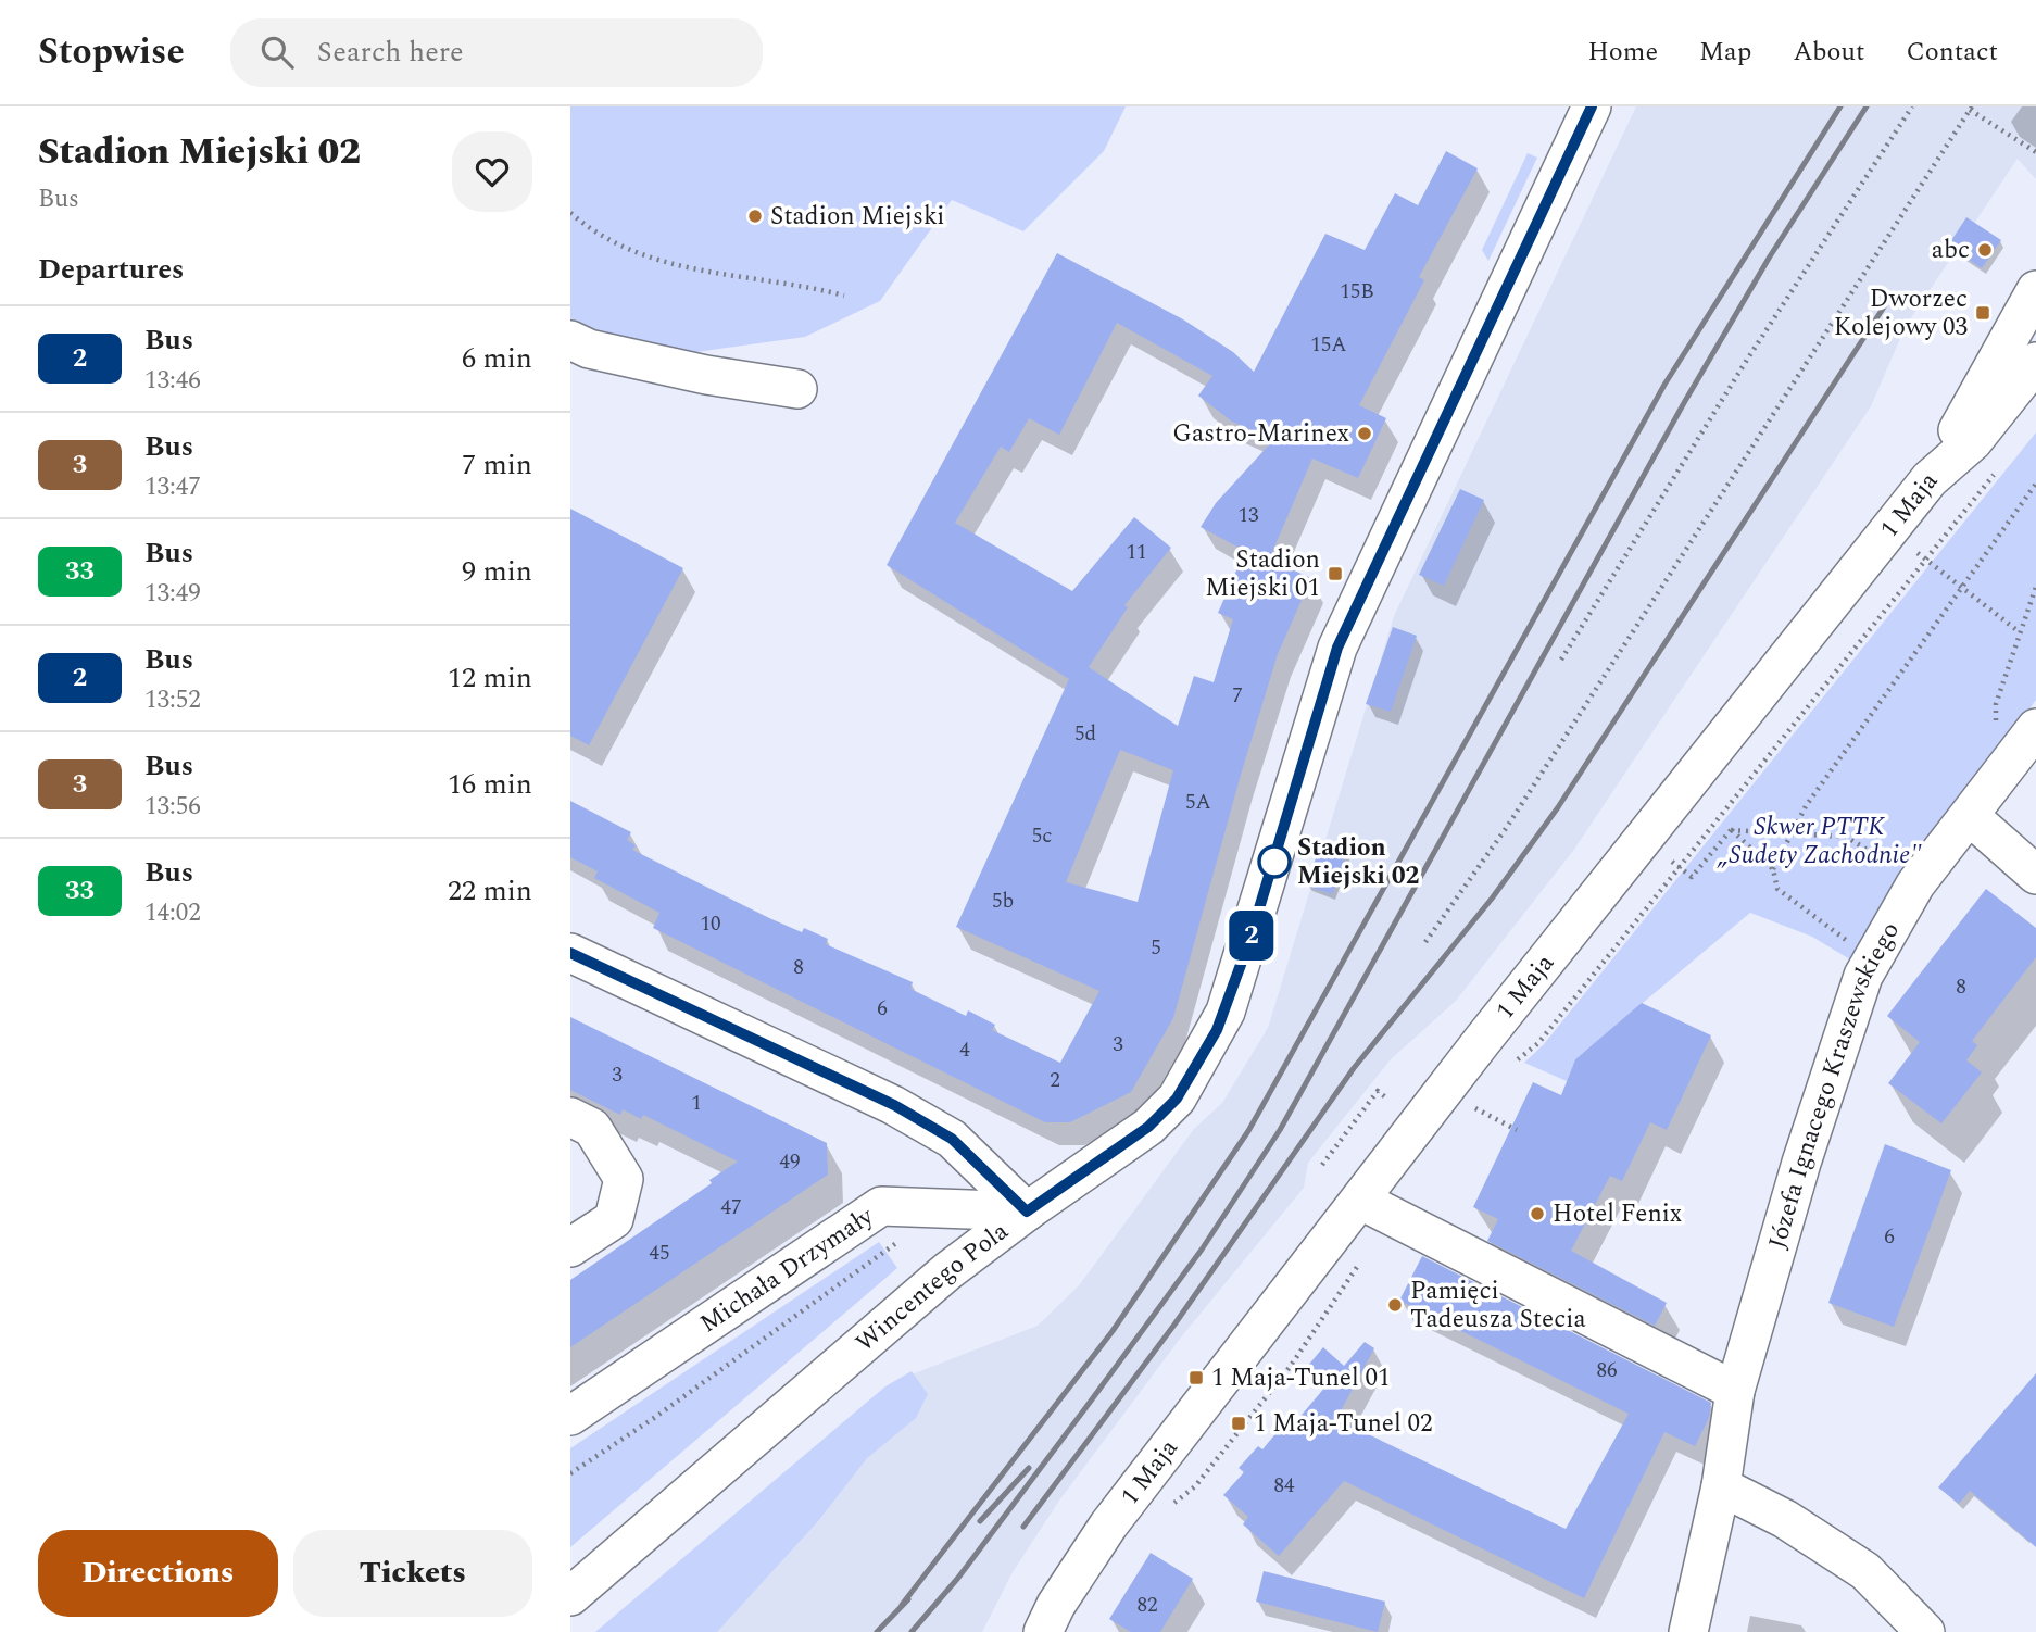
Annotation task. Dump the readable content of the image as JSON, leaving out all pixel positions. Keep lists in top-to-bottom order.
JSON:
{
  "streets": {
    "street": [
      "1 Maja",
      "Józefa Ignacego Kraszewskiego",
      "Michała Drzymały",
      "Wincentego Pola"
    ]
  },
  "crossings": [
    ["Michała Drzymały", "Wincentego Pola"]
  ],
  "parks": ["Skwer PTTK „Sudety Zachodnie\""],
  "places": {
    "other": [
      "Stadion Miejski",
      "abc",
      "Gastro-Marinex",
      "Stadion Miejski 02",
      "Hotel Fenix",
      "Pamięci Tadeusza Stecia"
    ],
    "transit": [
      "Dworzec Kolejowy 03",
      "Stadion Miejski 01",
      "1 Maja-Tunel 01",
      "1 Maja-Tunel 02"
    ]
  },
  "lines": ["bus line 2"],
  "house_numbers": [
    "15B",
    "15A",
    "13",
    "11",
    "7",
    "5d",
    "5A",
    "5c",
    "5b",
    "10",
    "5",
    "8",
    "8",
    "6",
    "3",
    "4",
    "3",
    "2",
    "1",
    "49",
    "47",
    "6",
    "45",
    "86",
    "84",
    "82"
  ],
  "page": {
    "header": "Stopwise",
    "search": "Search here",
    "nav": [
      "Home",
      "Map",
      "About",
      "Contact"
    ],
    "heading": [
      ["Stadion Miejski 02", "Bus"],
      "Departures"
    ],
    "on_map": "2",
    "list": [
      {
        "mark": "2",
        "name": "Bus",
        "note": "13:46",
        "value": "6 min"
      },
      {
        "mark": "3",
        "name": "Bus",
        "note": "13:47",
        "value": "7 min"
      },
      {
        "mark": "33",
        "name": "Bus",
        "note": "13:49",
        "value": "9 min"
      },
      {
        "mark": "2",
        "name": "Bus",
        "note": "13:52",
        "value": "12 min"
      },
      {
        "mark": "3",
        "name": "Bus",
        "note": "13:56",
        "value": "16 min"
      },
      {
        "mark": "33",
        "name": "Bus",
        "note": "14:02",
        "value": "22 min"
      }
    ],
    "buttons": ["Directions", "Tickets"]
  }
}
